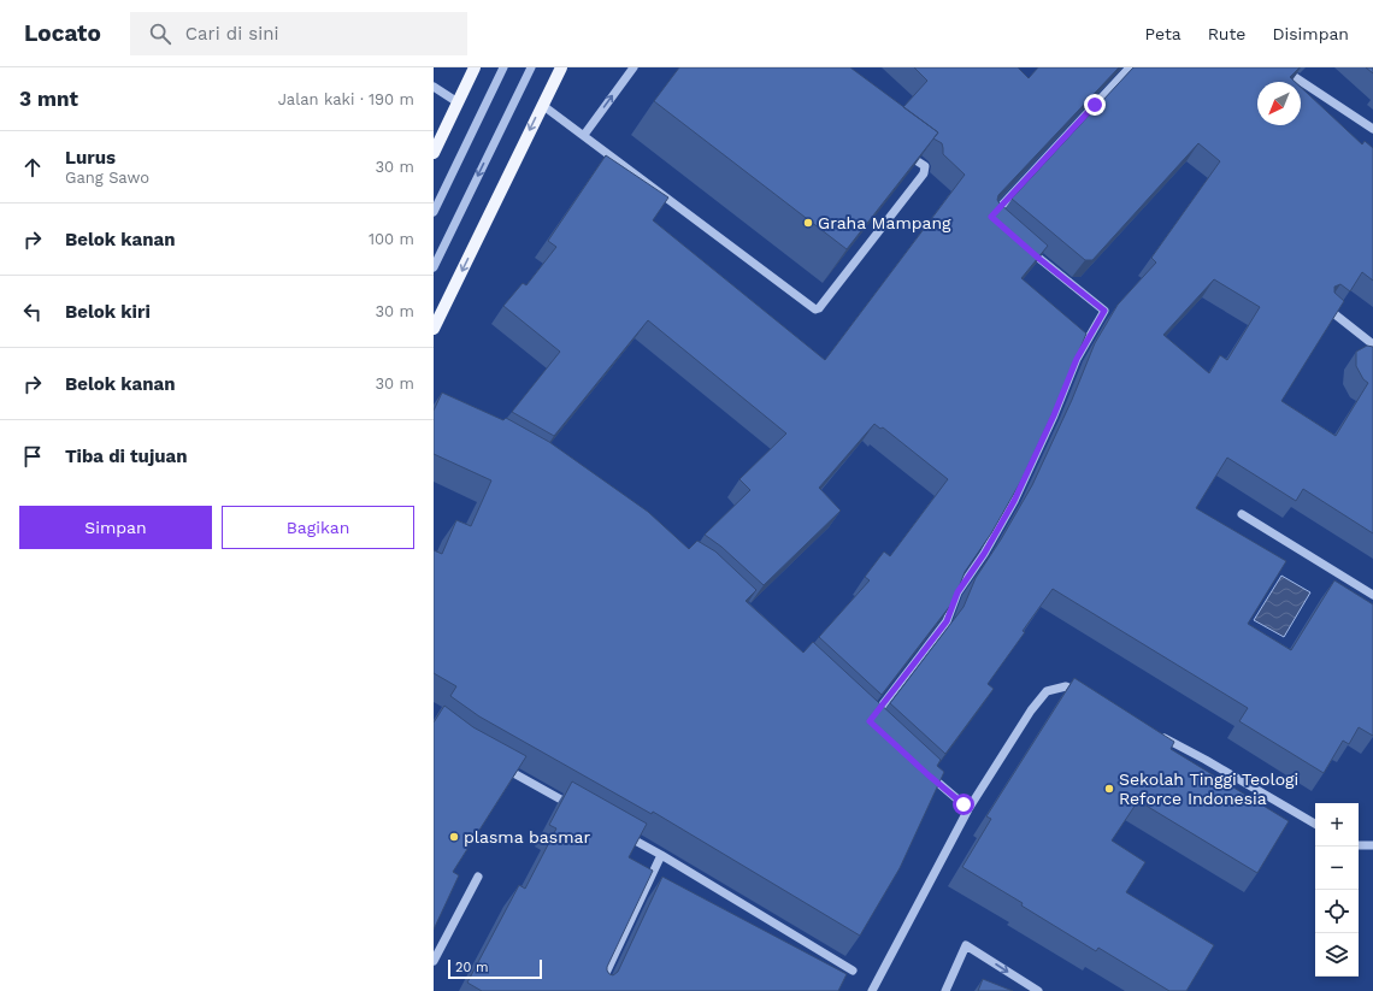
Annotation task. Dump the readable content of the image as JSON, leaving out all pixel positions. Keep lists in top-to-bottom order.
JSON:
{
  "places": ["Graha Mampang", "Sekolah Tinggi Teologi Reforce Indonesia", "plasma basmar"],
  "scale_bar": "20 m",
  "north": "bottom left",
  "page": {
    "header": "Locato",
    "search": "Cari di sini",
    "nav": ["Peta", "Rute", "Disimpan"],
    "heading": ["3 mnt", "Jalan kaki · 190 m"],
    "list": [
      ["Lurus", "Gang Sawo", "30 m"],
      ["Belok kanan", "100 m"],
      ["Belok kiri", "30 m"],
      ["Belok kanan", "30 m"],
      "Tiba di tujuan"
    ],
    "buttons": ["Simpan", "Bagikan"],
    "map_buttons": ["+", "−"],
    "scale": "20 m"
  }
}
